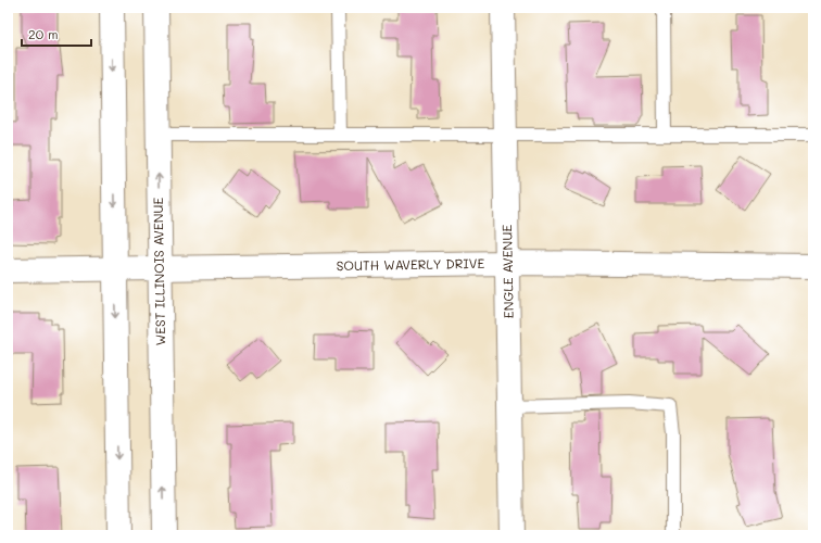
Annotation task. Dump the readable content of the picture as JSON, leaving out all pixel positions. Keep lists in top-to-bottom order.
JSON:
{
  "streets": {
    "street": ["SOUTH WAVERLY DRIVE", "WEST ILLINOIS AVENUE", "ENGLE AVENUE"]
  },
  "crossings": [
    ["SOUTH WAVERLY DRIVE", "WEST ILLINOIS AVENUE"],
    ["SOUTH WAVERLY DRIVE", "ENGLE AVENUE"]
  ],
  "scale_bar": "20 m"
}
